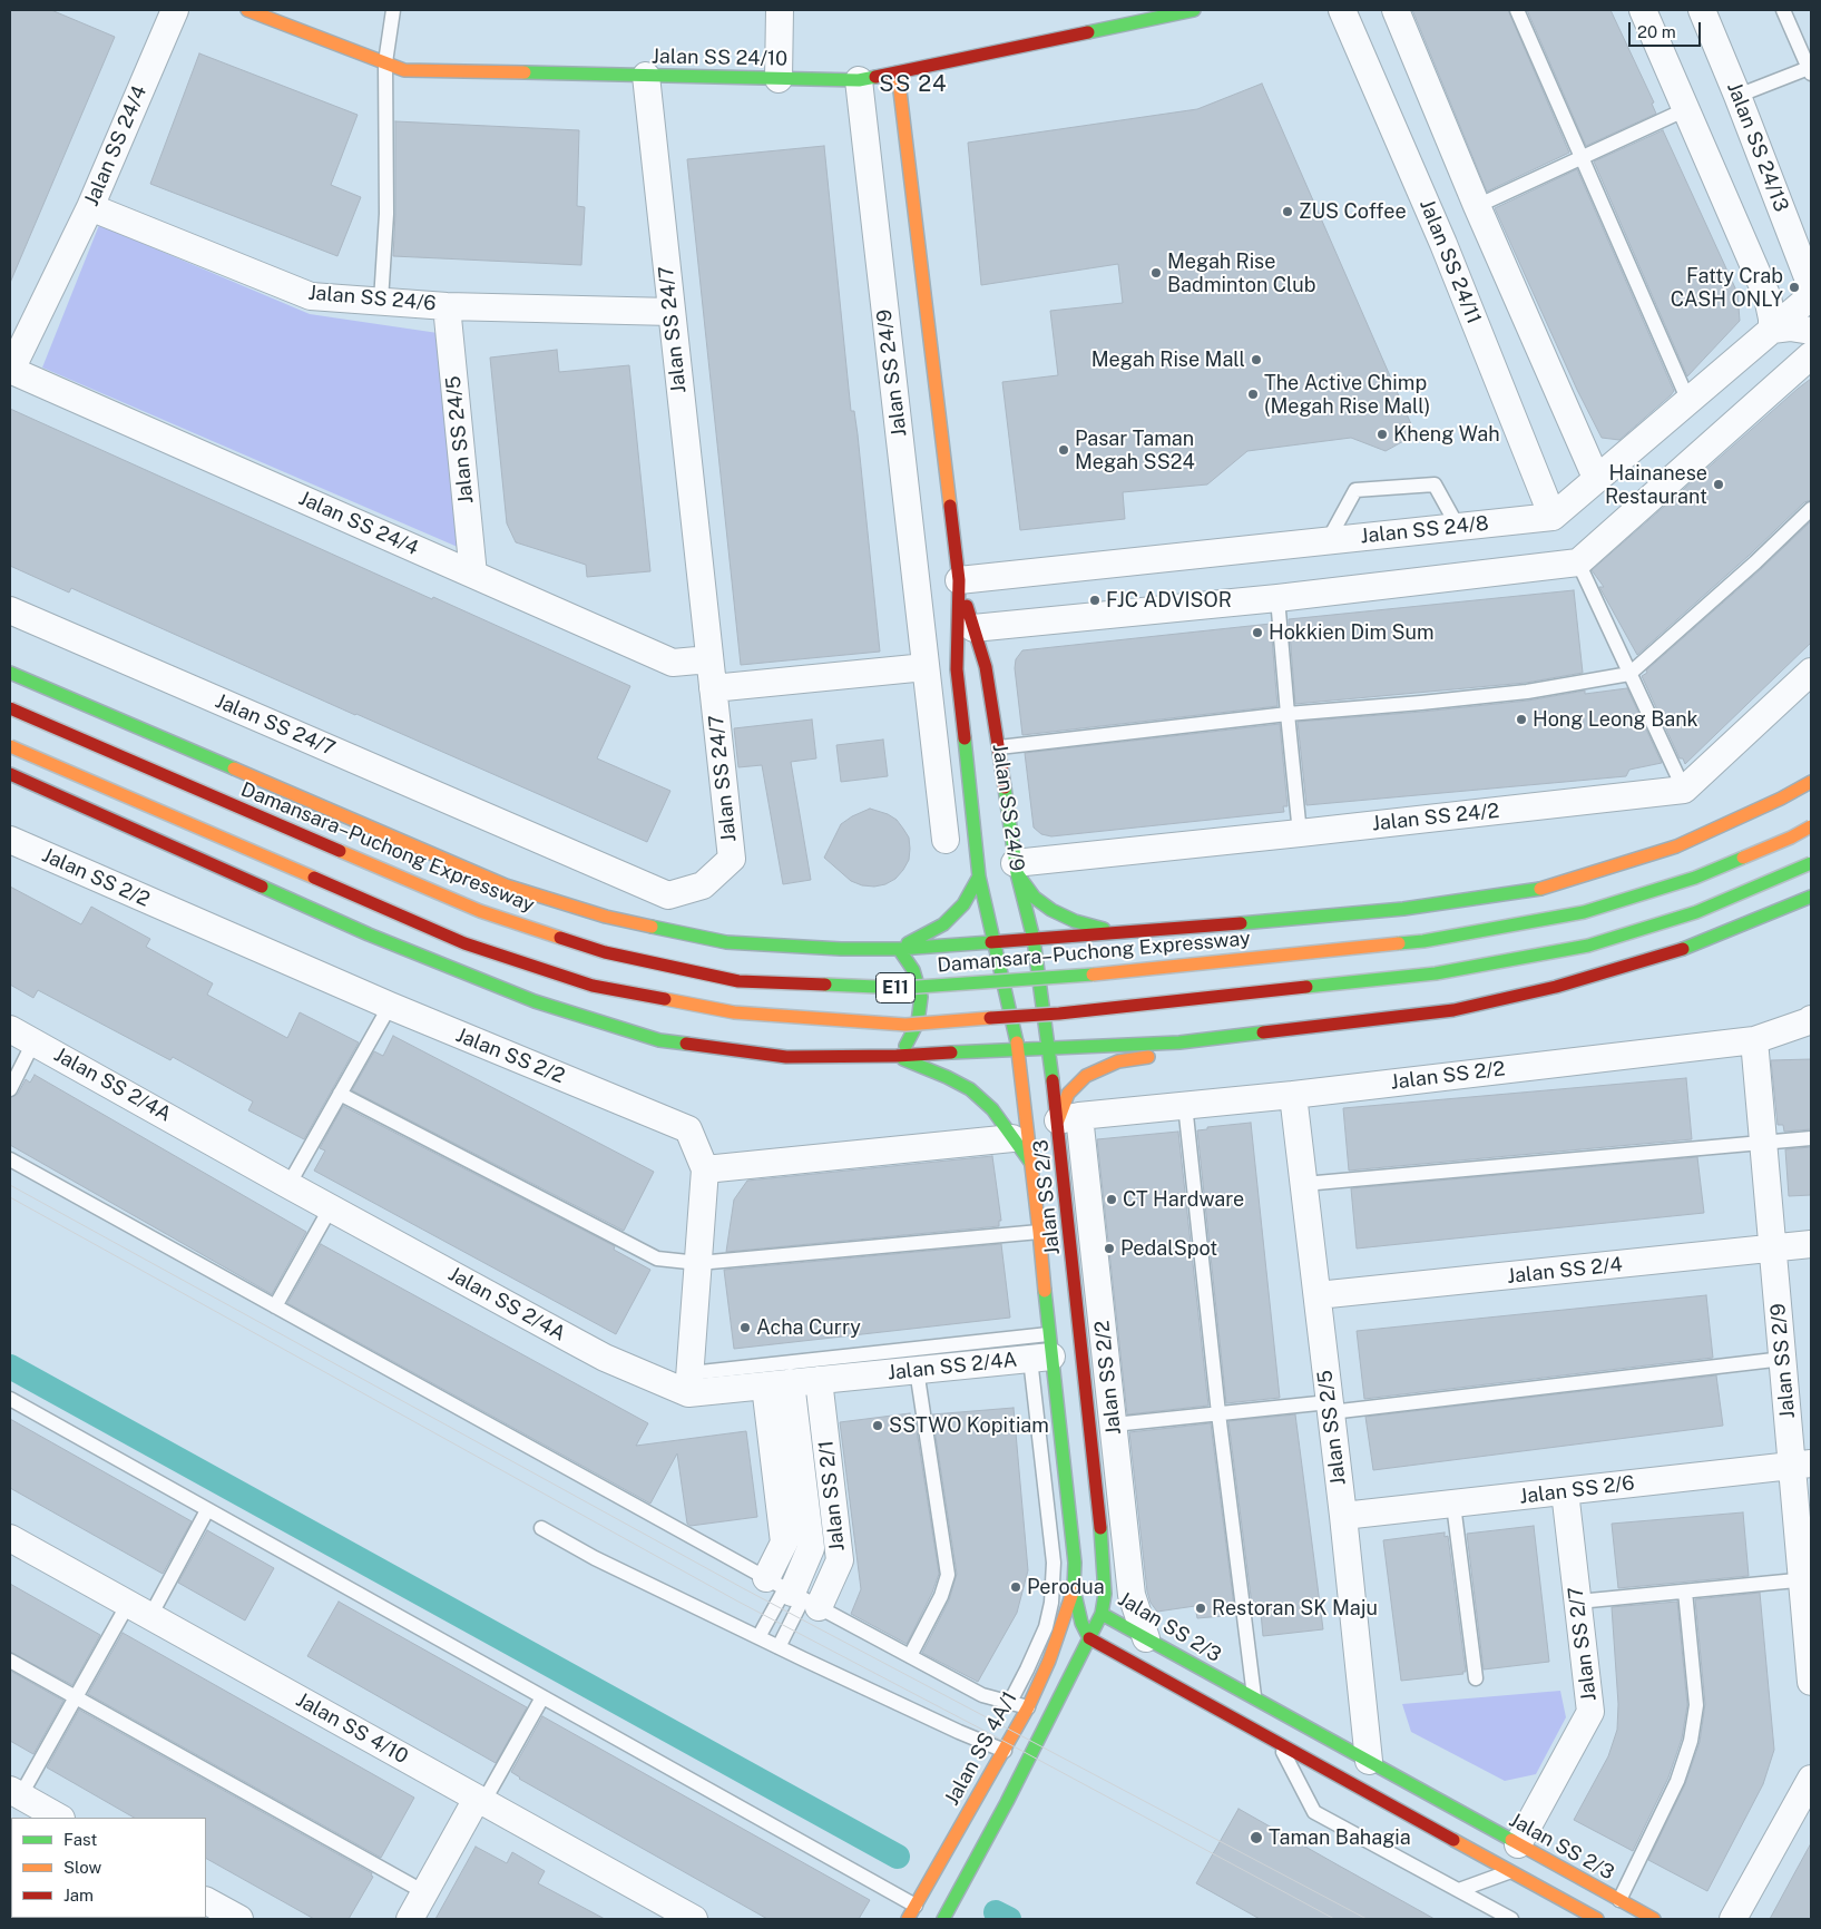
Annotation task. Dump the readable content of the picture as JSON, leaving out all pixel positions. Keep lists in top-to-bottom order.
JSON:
{
  "streets": {
    "main road": [
      "Jalan SS 24/10",
      "Jalan SS 24/9",
      "Damansara–Puchong Expressway",
      "E11",
      "Jalan SS 2/3",
      "Jalan SS 4A/1"
    ],
    "street": [
      "Jalan SS 24/4",
      "Jalan SS 24/13",
      "Jalan SS 24/11",
      "Jalan SS 24/6",
      "Jalan SS 24/7",
      "Jalan SS 24/5",
      "Jalan SS 24/8",
      "Jalan SS 24/2",
      "Jalan SS 2/2",
      "Jalan SS 2/4A",
      "Jalan SS 2/4",
      "Jalan SS 2/9",
      "Jalan SS 2/5",
      "Jalan SS 2/6",
      "Jalan SS 2/1",
      "Jalan SS 2/7",
      "Jalan SS 4/10"
    ]
  },
  "crossings": [
    ["Jalan SS 24/10", "Jalan SS 24/7"],
    ["Jalan SS 24/10", "Jalan SS 24/9"],
    ["Jalan SS 24/4", "Jalan SS 24/6"],
    ["Jalan SS 24/4", "Jalan SS 24/7"],
    ["Jalan SS 24/4", "Jalan SS 24/5"],
    ["Jalan SS 24/11", "Jalan SS 24/8"],
    ["Jalan SS 24/6", "Jalan SS 24/7"],
    ["Jalan SS 24/6", "Jalan SS 24/5"],
    ["Jalan SS 24/9", "Jalan SS 24/8"],
    ["Jalan SS 24/9", "Jalan SS 24/2"],
    ["Jalan SS 24/9", "Jalan SS 2/3"],
    ["Jalan SS 2/2", "Jalan SS 2/3"],
    ["Jalan SS 2/2", "Jalan SS 2/9"],
    ["Jalan SS 2/2", "Jalan SS 2/5"],
    ["Jalan SS 2/4A", "Jalan SS 2/3"],
    ["Jalan SS 2/4A", "Jalan SS 2/1"],
    ["Jalan SS 2/3", "Jalan SS 2/5"],
    ["Jalan SS 2/3", "Jalan SS 2/7"],
    ["Jalan SS 2/3", "Jalan SS 4A/1"],
    ["Jalan SS 2/4", "Jalan SS 2/9"],
    ["Jalan SS 2/4", "Jalan SS 2/5"],
    ["Jalan SS 2/9", "Jalan SS 2/6"],
    ["Jalan SS 2/5", "Jalan SS 2/6"],
    ["Jalan SS 2/6", "Jalan SS 2/7"]
  ],
  "districts": ["SS 24"],
  "places": [
    "ZUS Coffee",
    "Megah Rise Badminton Club",
    "Fatty Crab CASH ONLY",
    "Megah Rise Mall",
    "The Active Chimp (Megah Rise Mall)",
    "Kheng Wah",
    "Pasar Taman Megah SS24",
    "Hainanese Restaurant",
    "FJC ADVISOR",
    "Hokkien Dim Sum",
    "Hong Leong Bank",
    "CT Hardware",
    "PedalSpot",
    "Acha Curry",
    "SSTWO Kopitiam",
    "Perodua",
    "Restoran SK Maju",
    "Taman Bahagia"
  ],
  "legend": ["Fast", "Slow", "Jam"],
  "scale_bar": "20 m"
}
